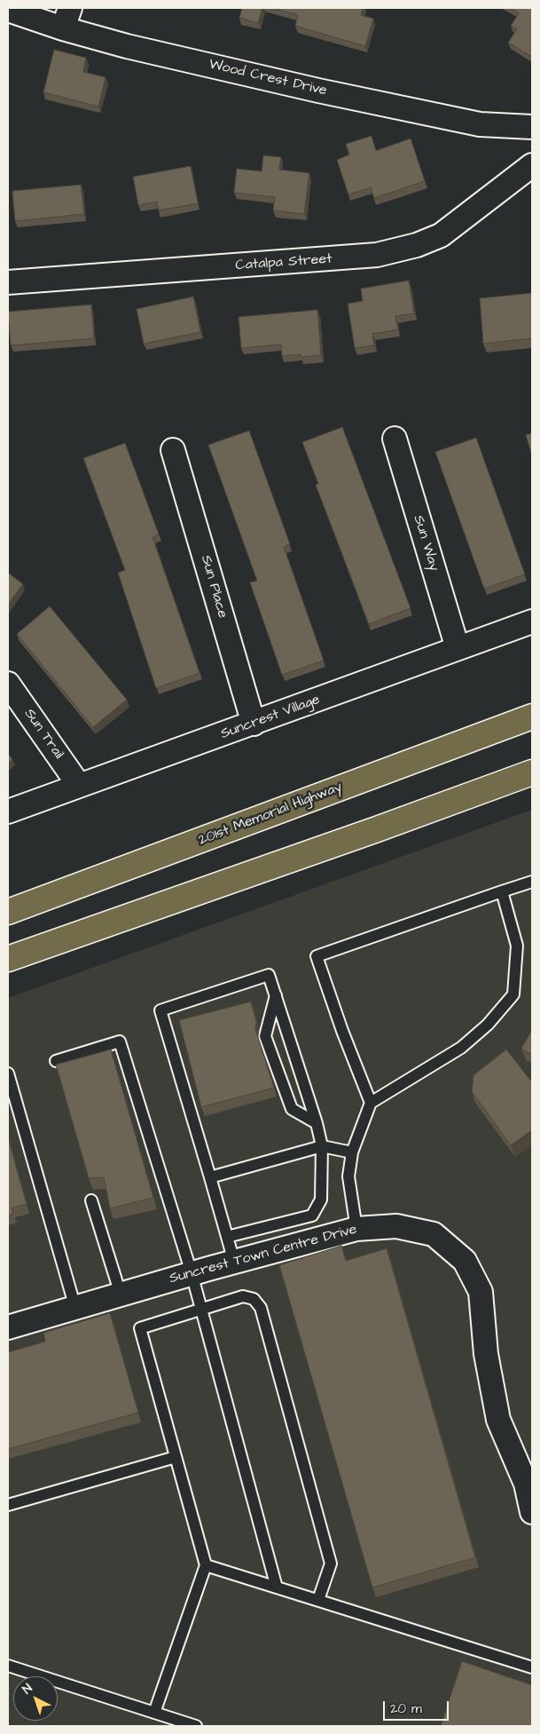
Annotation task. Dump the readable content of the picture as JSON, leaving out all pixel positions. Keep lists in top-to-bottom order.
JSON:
{
  "streets": {
    "main road": ["201st Memorial Highway"],
    "street": [
      "Wood Crest Drive",
      "Catalpa Street",
      "Sun Way",
      "Sun Place",
      "Suncrest Village",
      "Sun Trail",
      "Suncrest Town Centre Drive"
    ]
  },
  "crossings": [
    ["Sun Way", "Suncrest Village"],
    ["Sun Place", "Suncrest Village"],
    ["Suncrest Village", "Sun Trail"]
  ],
  "scale_bar": "20 m",
  "north": "top left"
}
